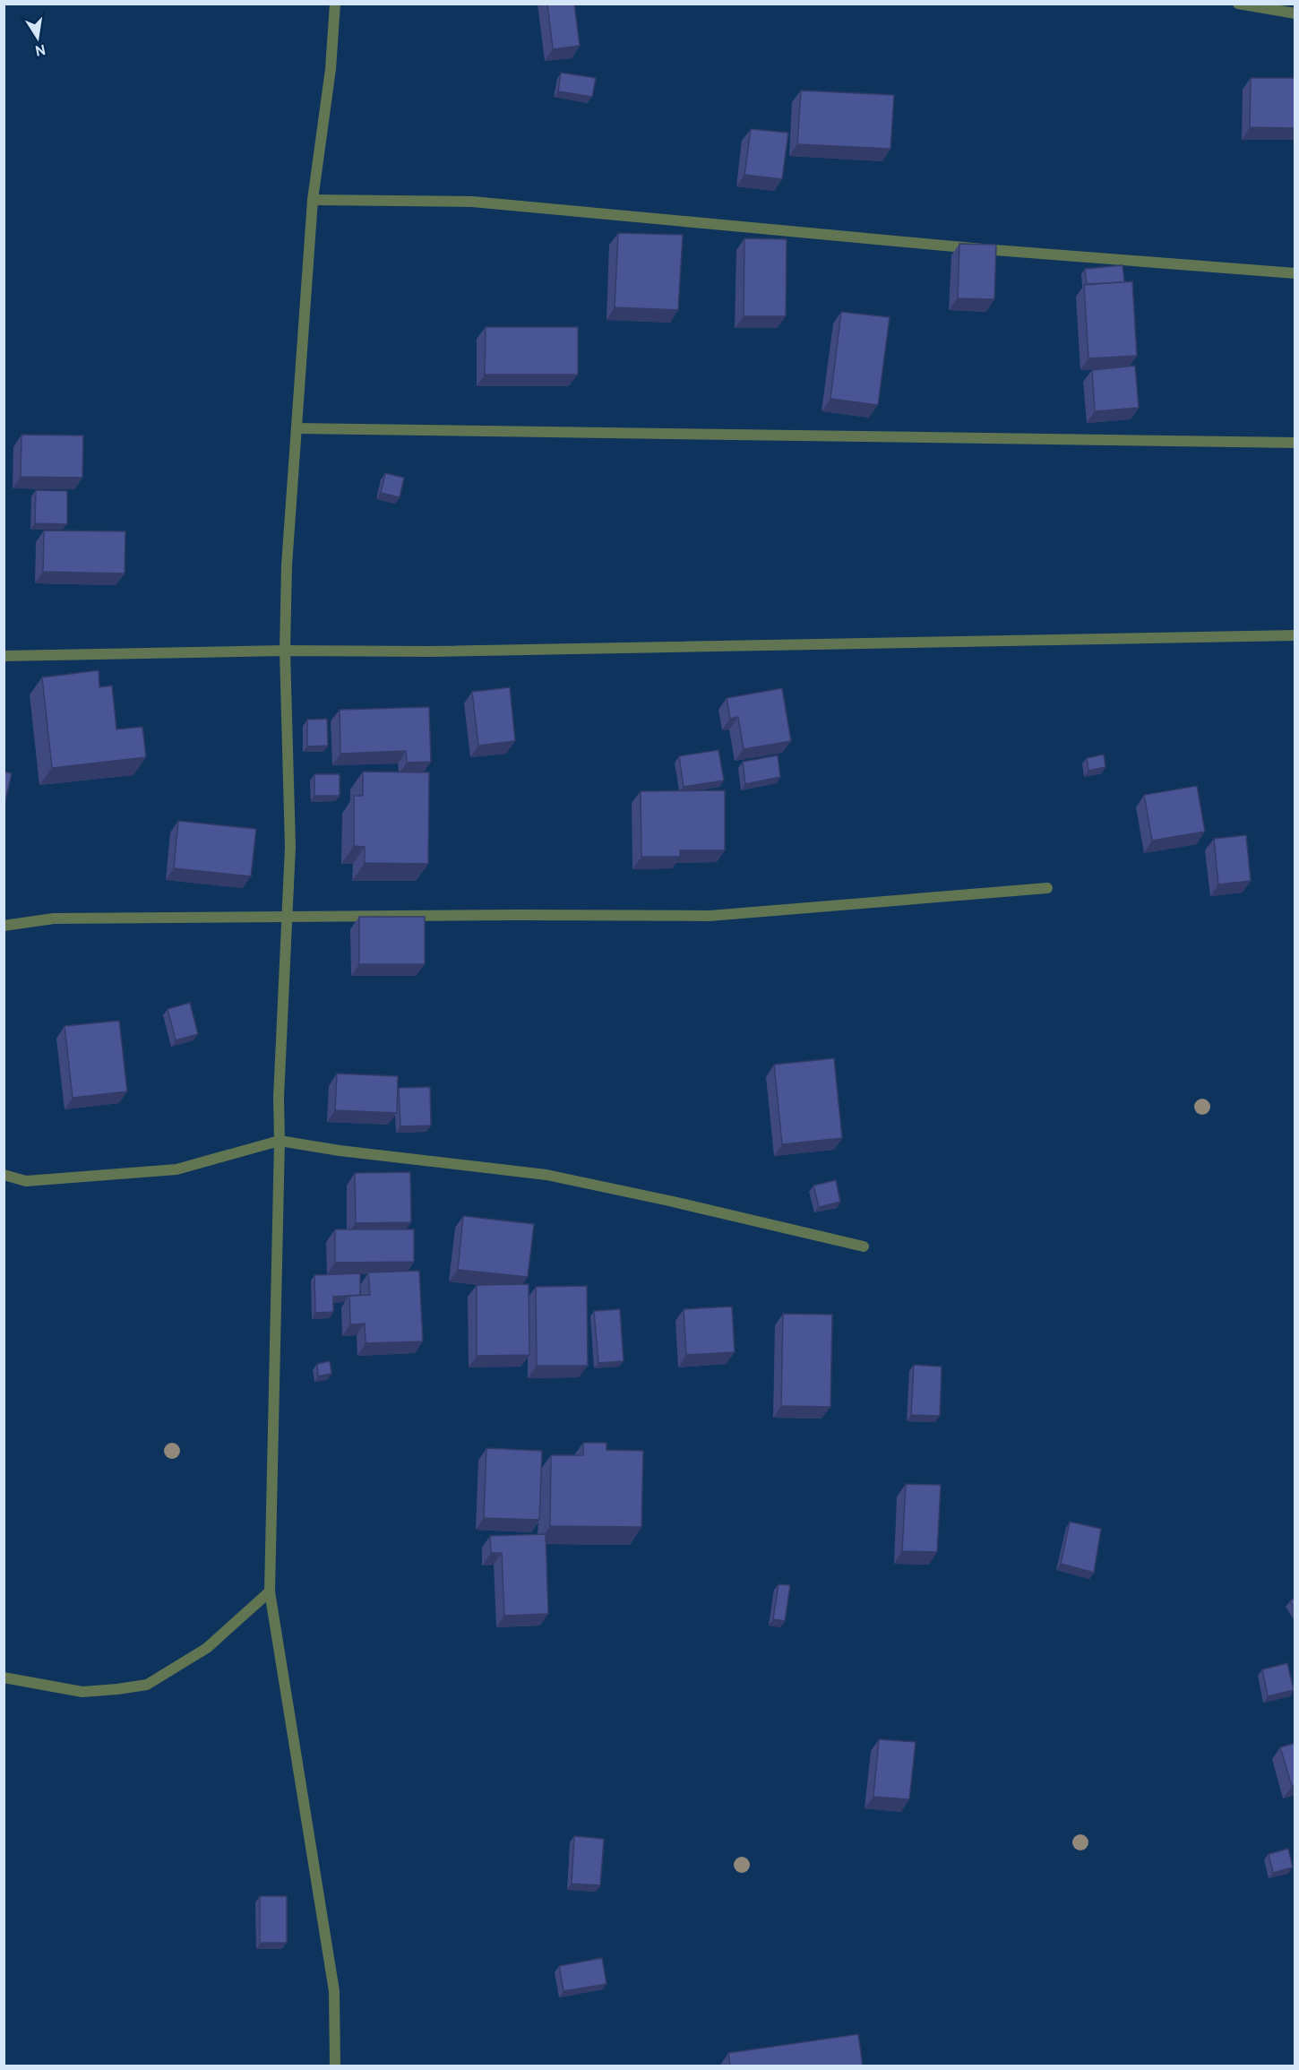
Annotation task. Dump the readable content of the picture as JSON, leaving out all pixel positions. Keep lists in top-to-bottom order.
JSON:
{
  "north": "bottom"
}
